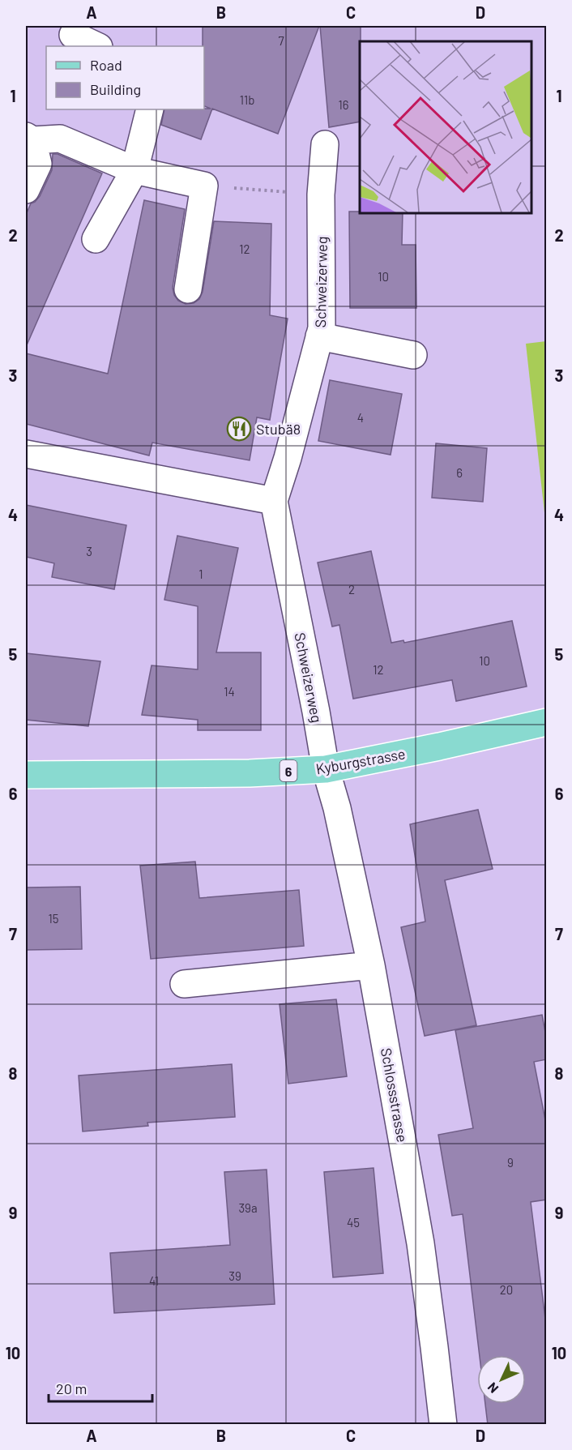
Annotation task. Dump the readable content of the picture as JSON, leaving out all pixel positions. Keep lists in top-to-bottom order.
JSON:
{
  "streets": {
    "main road": ["Kyburgstrasse", "6"],
    "street": ["Schweizerweg", "Schlossstrasse"]
  },
  "crossings": [
    ["Schweizerweg", "Kyburgstrasse"],
    ["Schweizerweg", "Schlossstrasse"],
    ["Kyburgstrasse", "Schlossstrasse"]
  ],
  "places": {
    "restaurant": ["Stubä8"]
  },
  "house_numbers": [
    "7",
    "11b",
    "16",
    "12",
    "10",
    "4",
    "6",
    "3",
    "1",
    "2",
    "10",
    "12",
    "14",
    "15",
    "9",
    "39a",
    "45",
    "39",
    "41",
    "20"
  ],
  "legend": ["Road", "Building"],
  "scale_bar": "20 m",
  "north": "bottom left",
  "grid": {
    "columns": [
      "A",
      "B",
      "C",
      "D"
    ],
    "rows": [
      "1",
      "2",
      "3",
      "4",
      "5",
      "6",
      "7",
      "8",
      "9",
      "10"
    ]
  }
}
